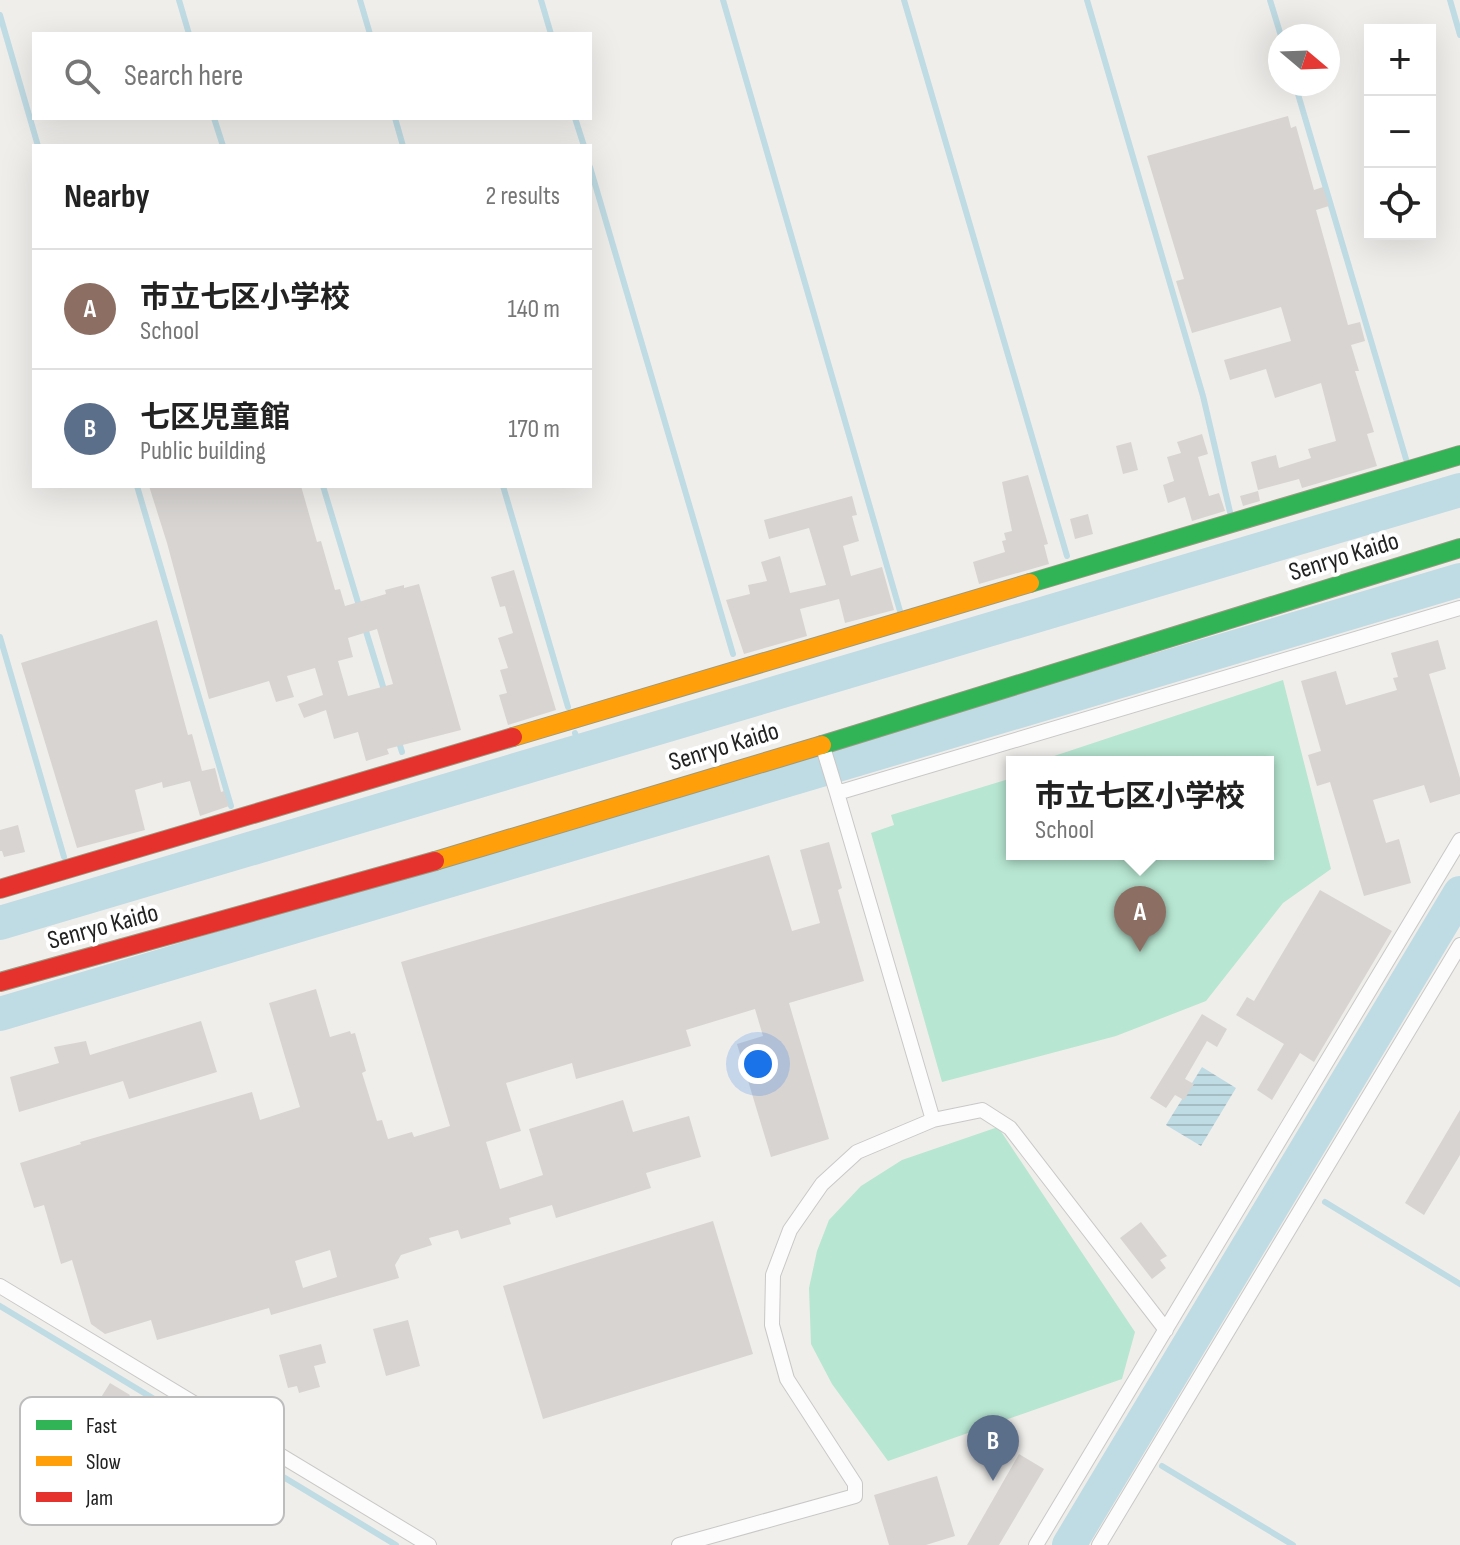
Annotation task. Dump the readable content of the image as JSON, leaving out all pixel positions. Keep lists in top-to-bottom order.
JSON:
{
  "streets": {
    "street": ["Senryo Kaido"]
  },
  "legend": ["Fast", "Slow", "Jam"],
  "north": "right",
  "page": {
    "map_buttons": ["+", "−"],
    "search": "Search here",
    "heading": ["Nearby", "2 results"],
    "list": [
      {
        "mark": "A",
        "name": "市立七区小学校",
        "note": "School",
        "value": "140 m"
      },
      {
        "mark": "B",
        "name": "七区児童館",
        "note": "Public building",
        "value": "170 m"
      }
    ],
    "popup": ["市立七区小学校", "School"],
    "pins": ["A", "B"]
  }
}
